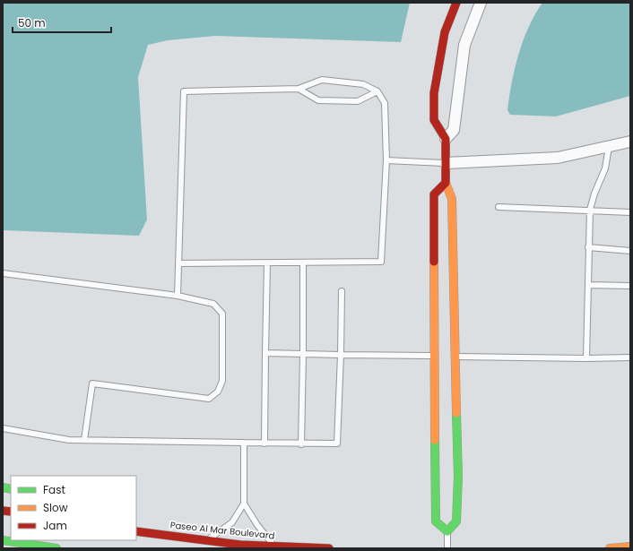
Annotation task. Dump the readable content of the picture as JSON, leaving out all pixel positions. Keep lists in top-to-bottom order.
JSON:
{
  "streets": {
    "street": ["Paseo Al Mar Boulevard"]
  },
  "legend": ["Fast", "Slow", "Jam"],
  "scale_bar": "50 m"
}
